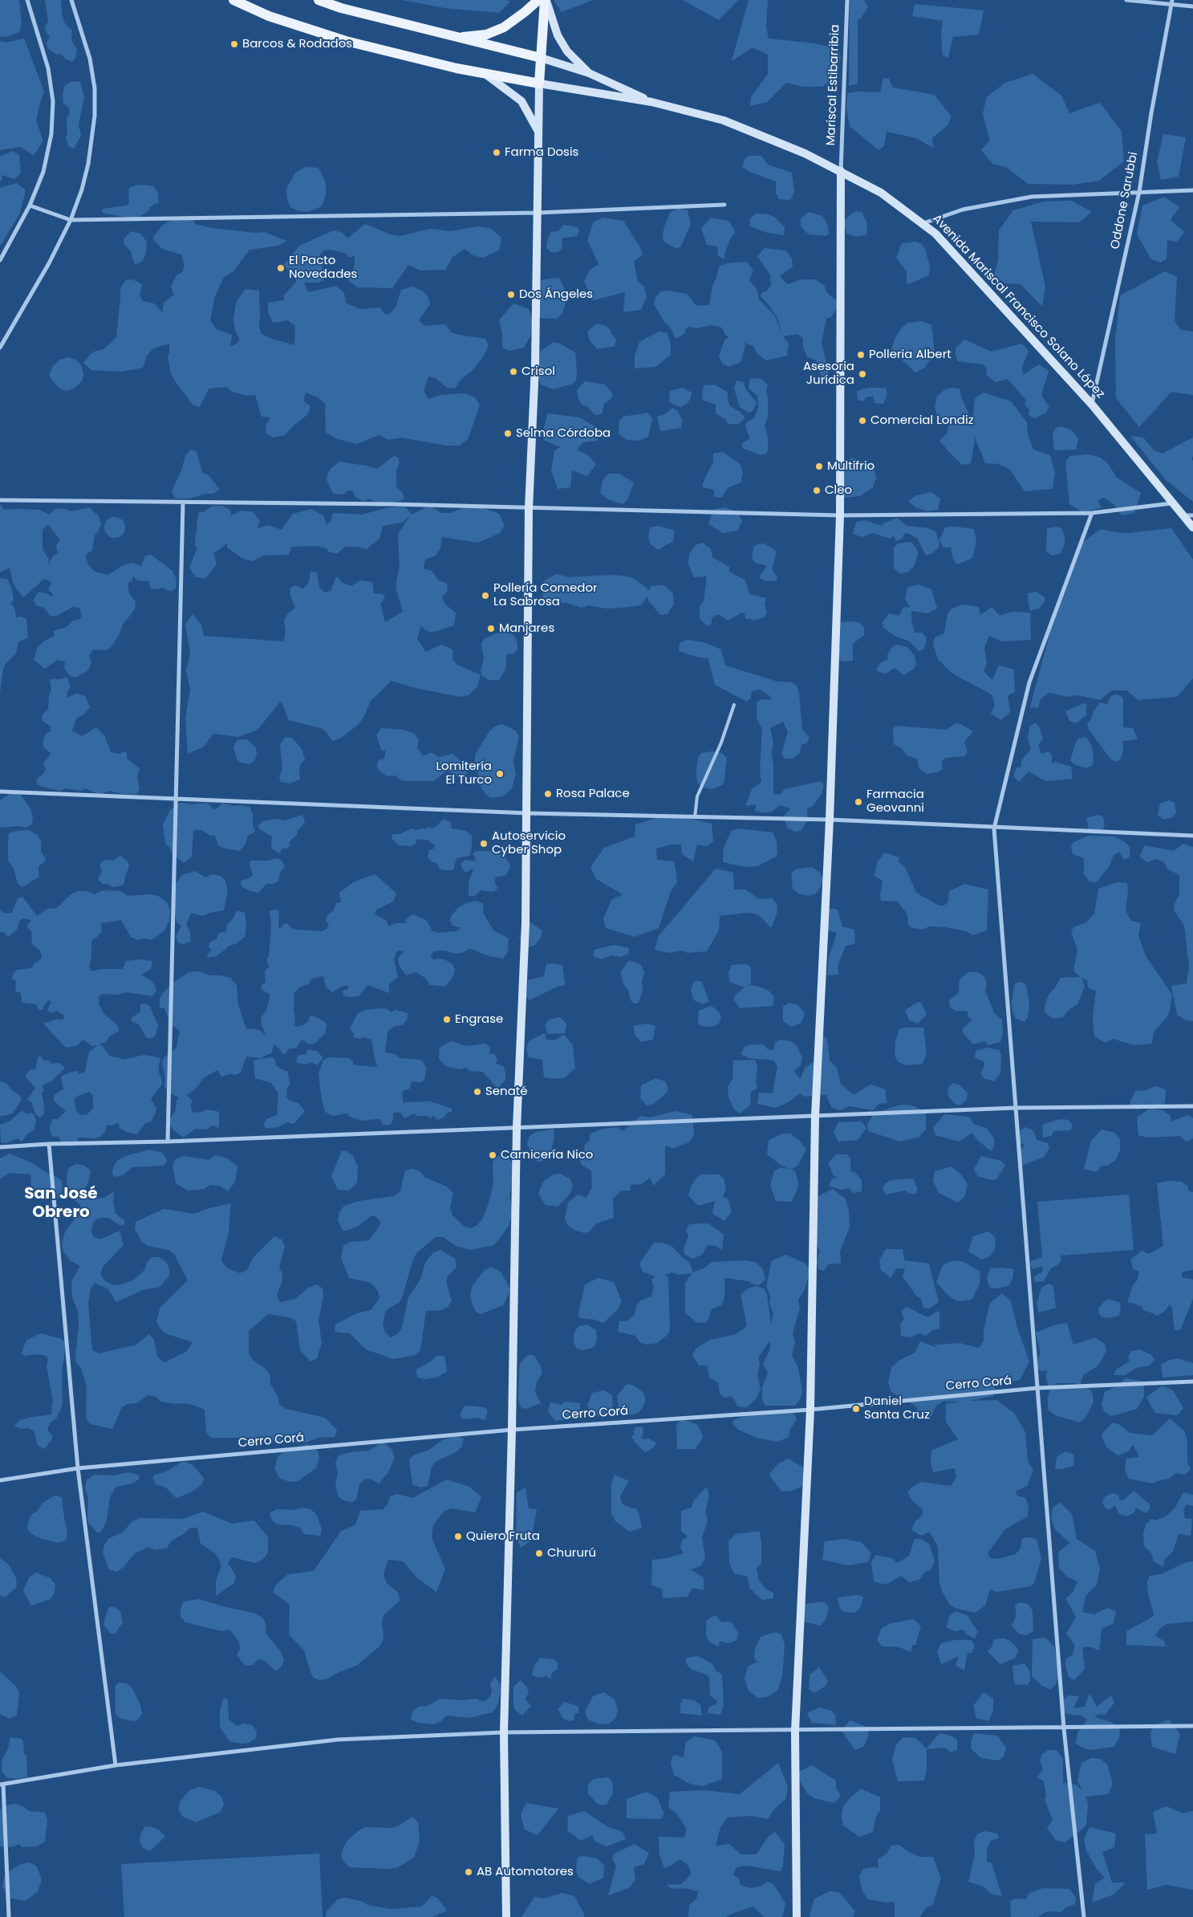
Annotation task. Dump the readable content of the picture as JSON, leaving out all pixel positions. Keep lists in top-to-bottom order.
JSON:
{
  "streets": {
    "main road": ["Avenida Mariscal Francisco Solano López"],
    "street": ["Mariscal Estibarribia", "Oddone Sarubbi", "Cerro Corá"]
  },
  "crossings": [
    ["Mariscal Estibarribia", "Avenida Mariscal Francisco Solano López"],
    ["Oddone Sarubbi", "Avenida Mariscal Francisco Solano López"]
  ],
  "districts": ["San José Obrero"],
  "places": [
    "Barcos & Rodados",
    "Farma Dosis",
    "El Pacto Novedades",
    "Dos Ángeles",
    "Polleria Albert",
    "Crisol",
    "Asesoria Jurídica",
    "Comercial Londiz",
    "Selma Córdoba",
    "Multifrio",
    "Cleo",
    "Pollería Comedor La Sabrosa",
    "Manjares",
    "Lomitería El Turco",
    "Rosa Palace",
    "Farmacia Geovanni",
    "Autoservicio Cyber Shop",
    "Engrase",
    "Senaté",
    "Carnicería Nico",
    "Daniel Santa Cruz",
    "Quiero Fruta",
    "Chururú",
    "AB Automotores"
  ]
}
